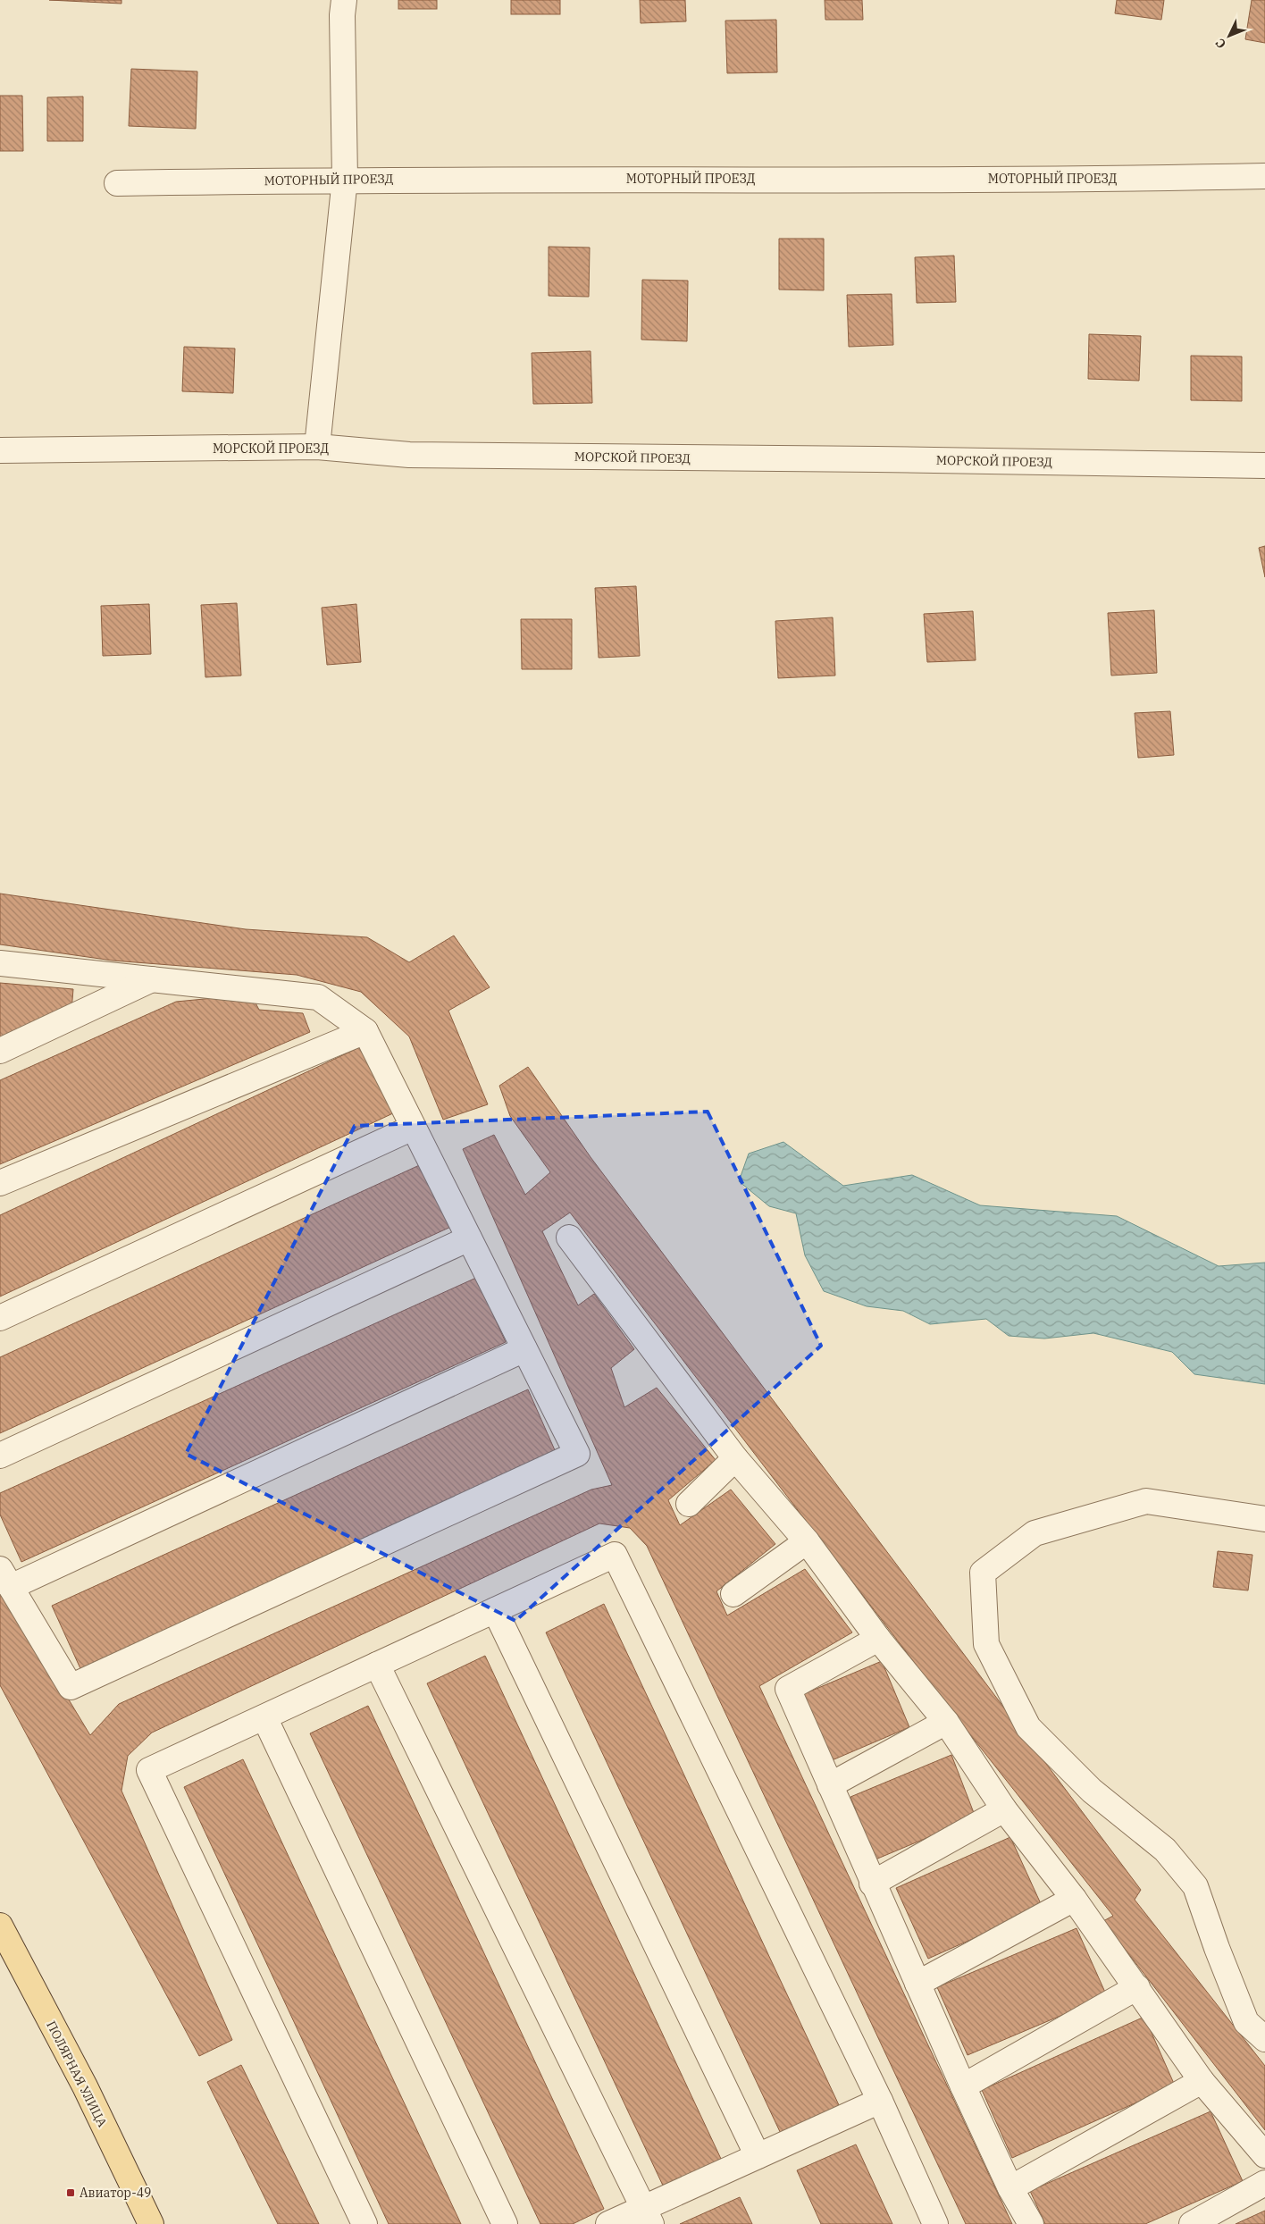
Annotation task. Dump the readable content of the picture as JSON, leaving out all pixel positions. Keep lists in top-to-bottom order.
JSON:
{
  "streets": {
    "main road": ["ПОЛЯРНАЯ УЛИЦА"],
    "street": ["МОТОРНЫЙ ПРОЕЗД", "МОРСКОЙ ПРОЕЗД"]
  },
  "places": {
    "transit": ["Авиатор-49"]
  },
  "north": "bottom left"
}
